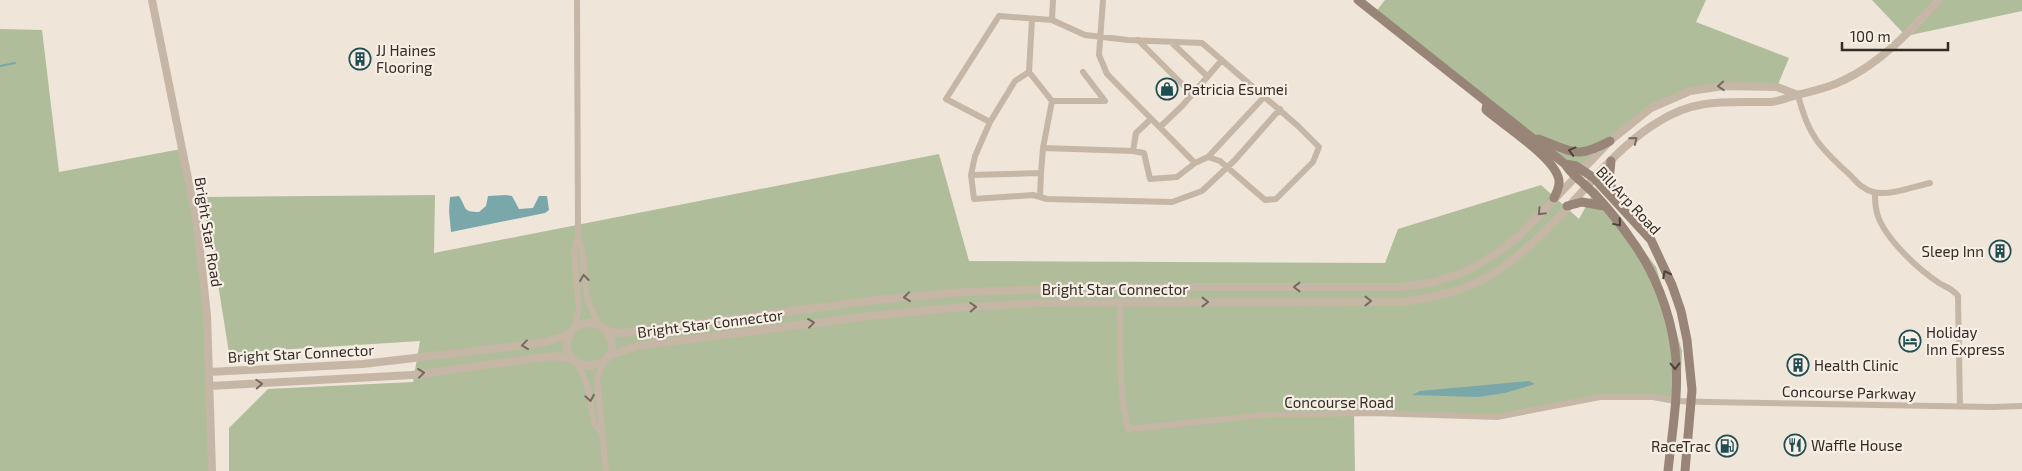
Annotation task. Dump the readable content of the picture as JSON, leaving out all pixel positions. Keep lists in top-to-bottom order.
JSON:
{
  "streets": {
    "main road": ["Bill Arp Road"],
    "street": [
      "Bright Star Road",
      "Bright Star Connector",
      "Concourse Parkway",
      "Concourse Road"
    ]
  },
  "crossings": [
    ["Bill Arp Road", "Bright Star Connector"],
    ["Bill Arp Road", "Concourse Parkway"],
    ["Bill Arp Road", "Concourse Road"],
    ["Bright Star Road", "Bright Star Connector"],
    ["Bright Star Connector", "Concourse Road"],
    ["Concourse Parkway", "Concourse Road"]
  ],
  "places": {
    "building": ["JJ Haines Flooring", "Sleep Inn", "Health Clinic"],
    "shop": ["Patricia Esumei"],
    "hotel": ["Holiday Inn Express"],
    "restaurant": ["Waffle House"],
    "fuel station": ["RaceTrac"]
  },
  "scale_bar": "100 m"
}
